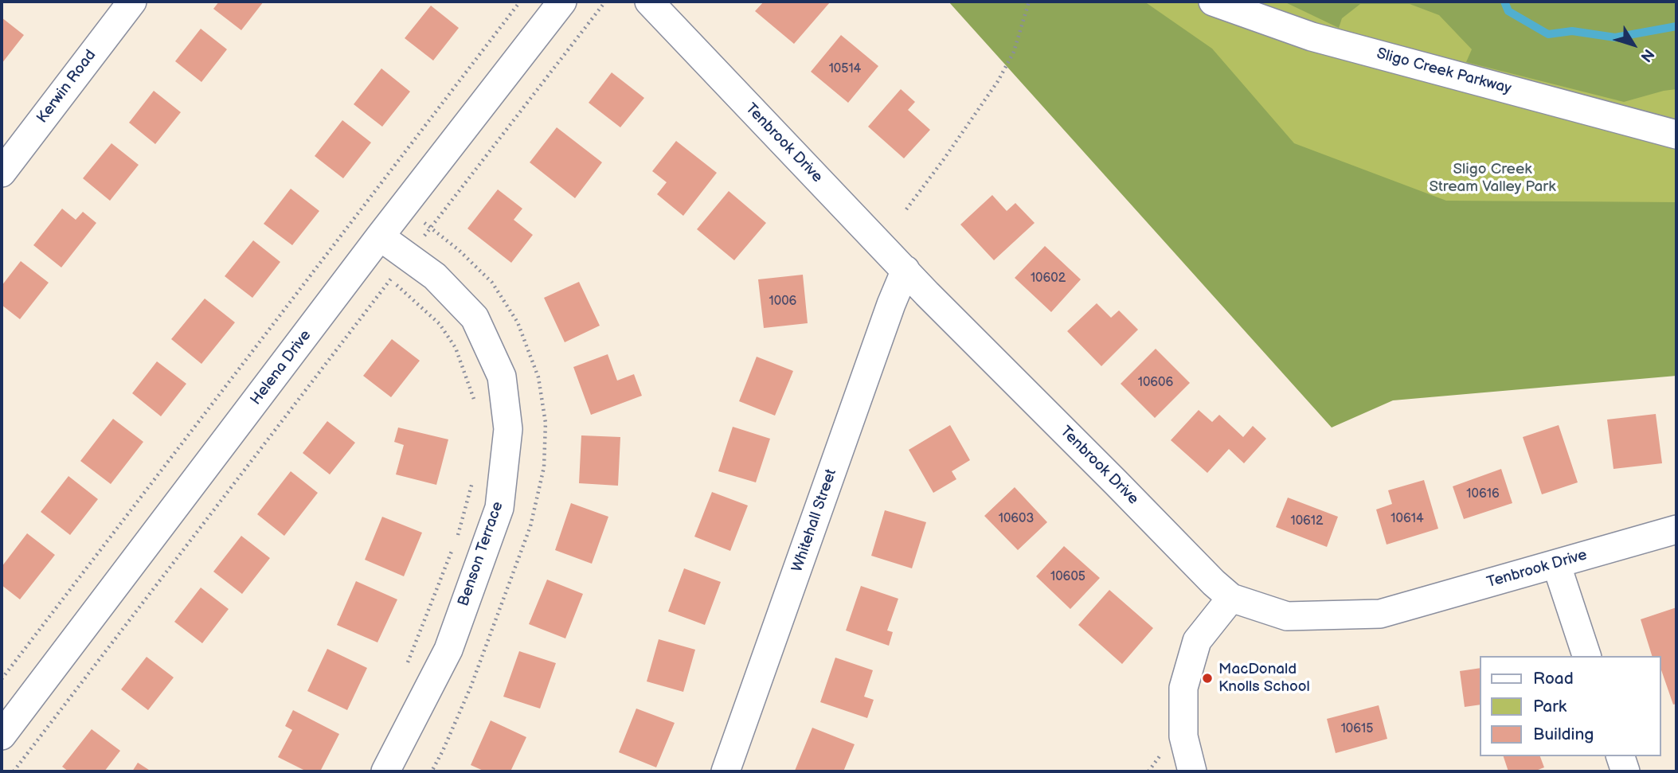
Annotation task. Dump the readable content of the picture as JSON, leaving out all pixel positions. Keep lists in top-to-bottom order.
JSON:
{
  "streets": {
    "street": [
      "Sligo Creek Parkway",
      "Kerwin Road",
      "Tenbrook Drive",
      "Helena Drive",
      "Whitehall Street",
      "Benson Terrace"
    ]
  },
  "crossings": [
    ["Tenbrook Drive", "Whitehall Street"],
    ["Helena Drive", "Benson Terrace"]
  ],
  "parks": ["Sligo Creek Stream Valley Park"],
  "places": ["MacDonald Knolls School"],
  "house_numbers": [
    "10514",
    "10602",
    "1006",
    "10606",
    "10616",
    "10603",
    "10614",
    "10612",
    "10605",
    "10615"
  ],
  "legend": ["Road", "Park", "Building"],
  "north": "bottom right"
}
